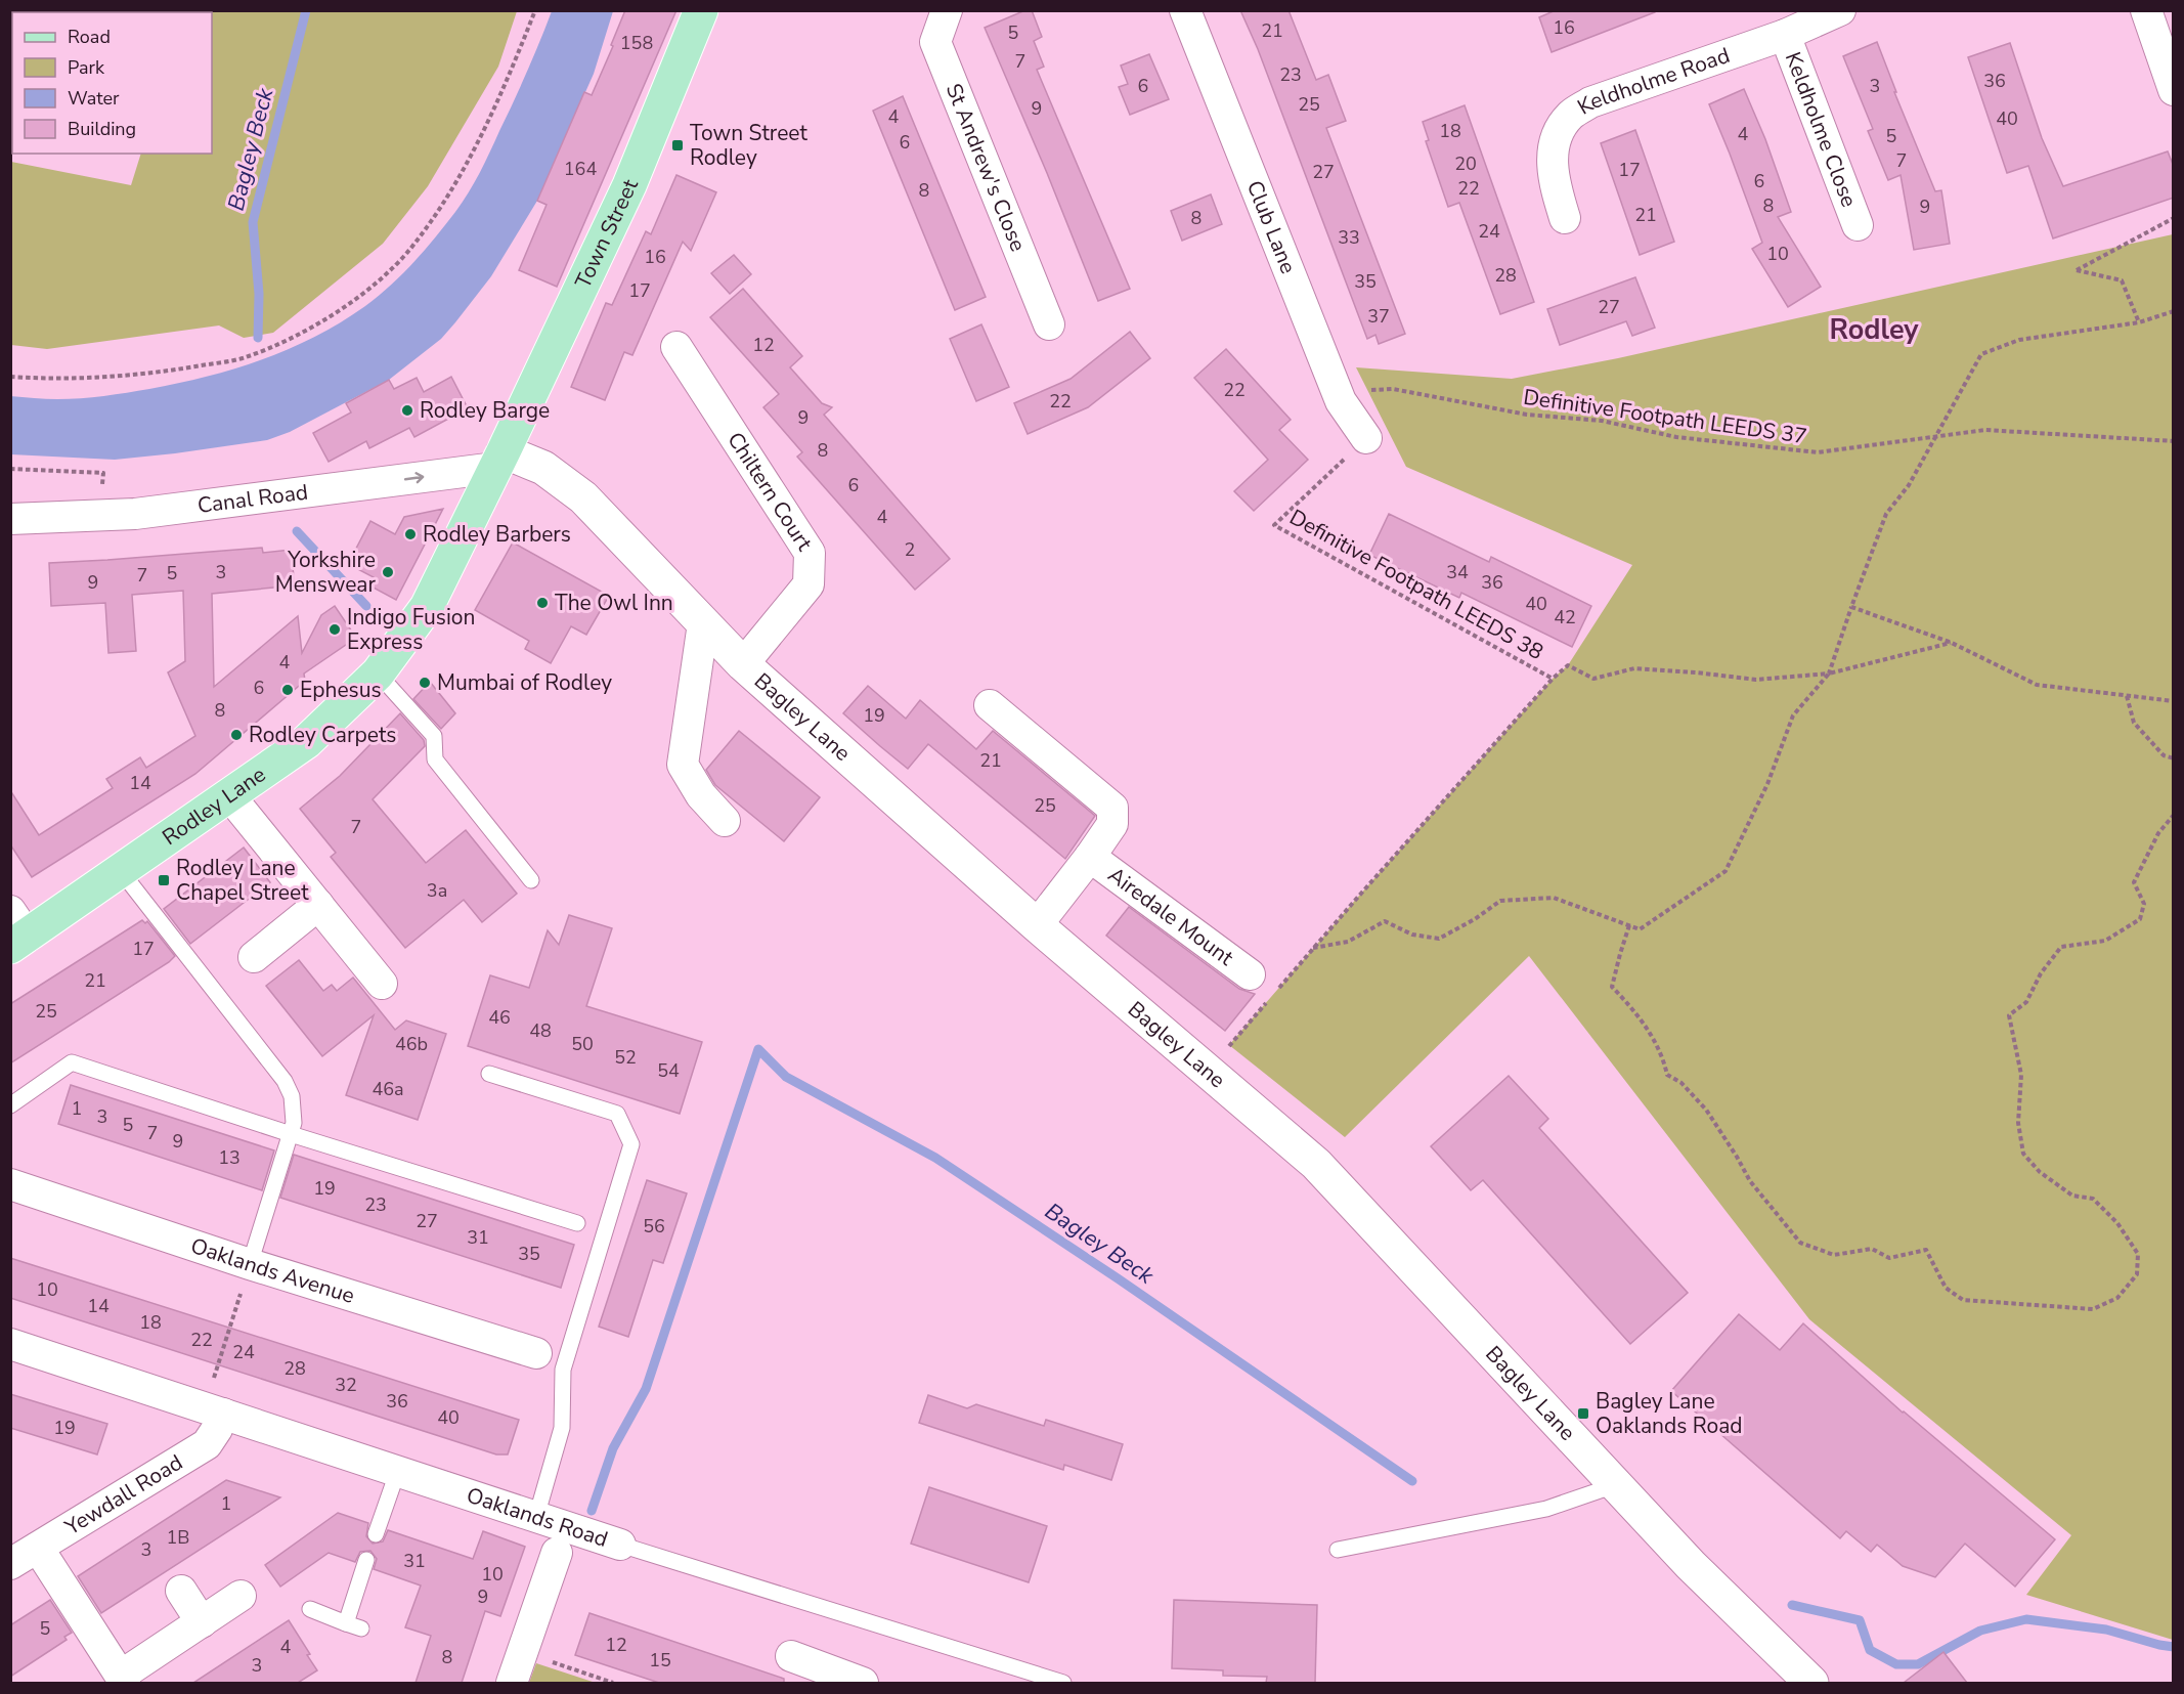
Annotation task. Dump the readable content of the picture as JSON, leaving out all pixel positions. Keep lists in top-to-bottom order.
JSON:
{
  "streets": {
    "main road": ["Town Street", "Rodley Lane"],
    "street": [
      "Keldholme Road",
      "Keldholme Close",
      "St Andrew's Close",
      "Club Lane",
      "Chiltern Court",
      "Canal Road",
      "Bagley Lane",
      "Airedale Mount",
      "Oaklands Avenue",
      "Yewdall Road",
      "Oaklands Road"
    ],
    "path": ["Definitive Footpath LEEDS 37", "Definitive Footpath LEEDS 38"]
  },
  "crossings": [
    ["Keldholme Road", "Keldholme Close"],
    ["Club Lane", "Definitive Footpath LEEDS 37"],
    ["Club Lane", "Definitive Footpath LEEDS 38"],
    ["Town Street", "Canal Road"],
    ["Town Street", "Bagley Lane"],
    ["Town Street", "Rodley Lane"],
    ["Chiltern Court", "Bagley Lane"],
    ["Canal Road", "Bagley Lane"],
    ["Canal Road", "Rodley Lane"],
    ["Bagley Lane", "Rodley Lane"],
    ["Bagley Lane", "Airedale Mount"],
    ["Yewdall Road", "Oaklands Road"]
  ],
  "one_way": ["Canal Road"],
  "districts": ["Rodley"],
  "water": ["Bagley Beck"],
  "places": {
    "transit": ["Town Street Rodley", "Rodley Lane Chapel Street", "Bagley Lane Oaklands Road"],
    "other": [
      "Rodley Barge",
      "Rodley Barbers",
      "Yorkshire Menswear",
      "The Owl Inn",
      "Indigo Fusion Express",
      "Mumbai of Rodley",
      "Ephesus",
      "Rodley Carpets"
    ]
  },
  "house_numbers": [
    "16",
    "21",
    "5",
    "158",
    "7",
    "23",
    "36",
    "6",
    "3",
    "25",
    "9",
    "4",
    "40",
    "18",
    "4",
    "5",
    "6",
    "7",
    "20",
    "164",
    "17",
    "27",
    "6",
    "22",
    "8",
    "8",
    "9",
    "21",
    "8",
    "24",
    "33",
    "10",
    "16",
    "28",
    "35",
    "17",
    "27",
    "37",
    "12",
    "22",
    "22",
    "9",
    "8",
    "6",
    "4",
    "2",
    "3",
    "34",
    "5",
    "7",
    "9",
    "36",
    "40",
    "42",
    "4",
    "6",
    "8",
    "19",
    "21",
    "14",
    "25",
    "7",
    "3a",
    "17",
    "21",
    "25",
    "46",
    "48",
    "46b",
    "50",
    "52",
    "54",
    "46a",
    "1",
    "3",
    "5",
    "7",
    "9",
    "13",
    "19",
    "23",
    "27",
    "56",
    "31",
    "35",
    "10",
    "14",
    "18",
    "22",
    "24",
    "28",
    "32",
    "36",
    "40",
    "19",
    "1",
    "1B",
    "3",
    "31",
    "10",
    "9",
    "5",
    "12",
    "4",
    "8",
    "15",
    "3"
  ],
  "legend": [
    "Road",
    "Park",
    "Water",
    "Building"
  ]
}
